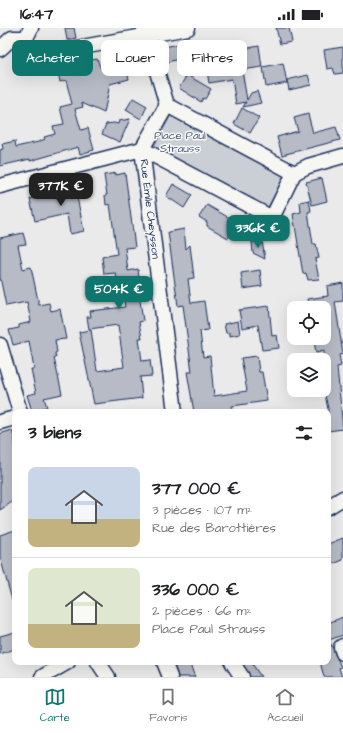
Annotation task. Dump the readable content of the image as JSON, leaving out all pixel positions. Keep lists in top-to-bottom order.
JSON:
{
  "streets": {
    "street": ["Rue Émile Cheysson"]
  },
  "parks": ["Place Paul Strauss"],
  "page": {
    "status": "16:47",
    "chip": ["Acheter", "Louer", "Filtres"],
    "price": ["377K €", "336K €", "504K €"],
    "heading": "3 biens",
    "list": [
      {
        "name": "377 000 €",
        "note": "3 pièces · 107 m² · Rue des Barottières"
      },
      {
        "name": "336 000 €",
        "note": "2 pièces · 66 m² · Place Paul Strauss"
      }
    ],
    "tabs": ["Carte", "Favoris", "Accueil"]
  }
}
